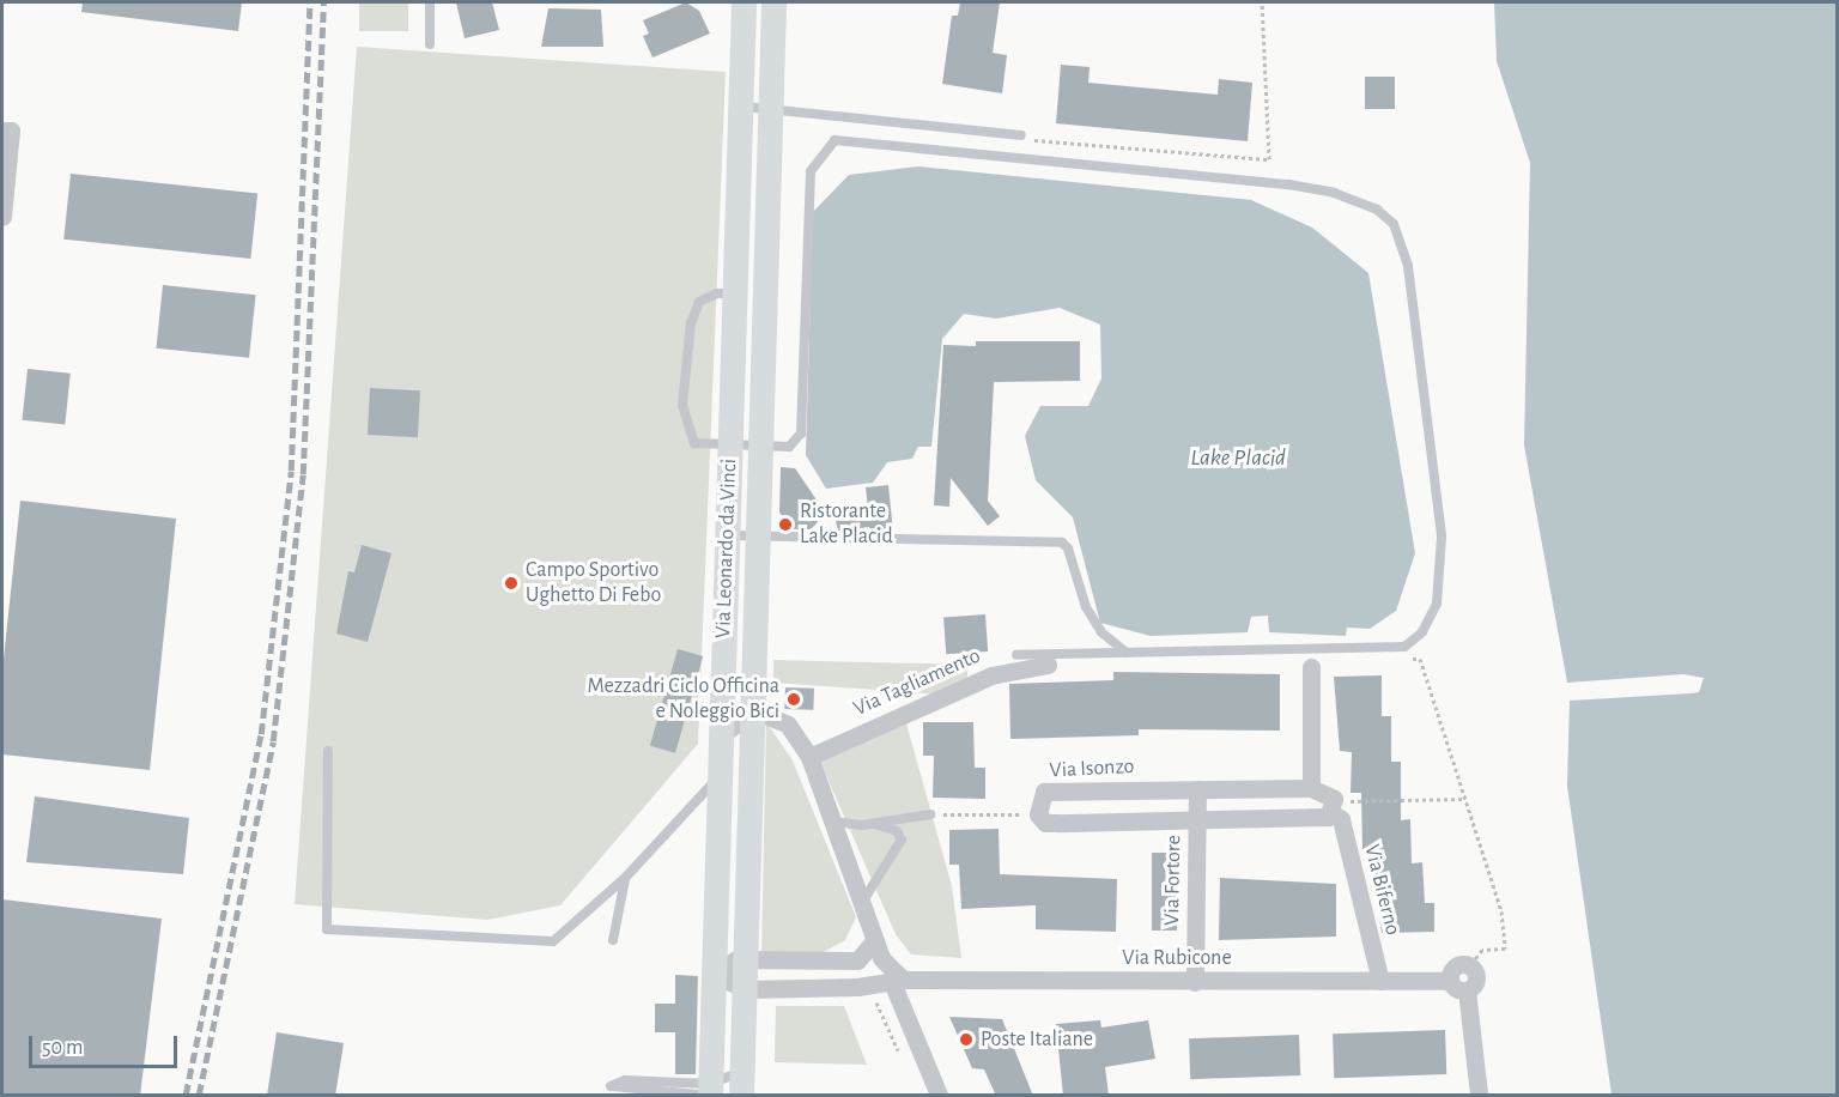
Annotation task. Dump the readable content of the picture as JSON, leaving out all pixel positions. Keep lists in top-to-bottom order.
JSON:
{
  "streets": {
    "street": [
      "Via Leonardo da Vinci",
      "Via Tagliamento",
      "Via Isonzo",
      "Via Fortore",
      "Via Biferno",
      "Via Rubicone"
    ]
  },
  "crossings": [
    ["Via Leonardo da Vinci", "Via Rubicone"],
    ["Via Fortore", "Via Rubicone"],
    ["Via Biferno", "Via Rubicone"]
  ],
  "water": ["Lake Placid"],
  "places": [
    "Ristorante Lake Placid",
    "Campo Sportivo Ughetto Di Febo",
    "Mezzadri Ciclo Officina e Noleggio Bici",
    "Poste Italiane"
  ],
  "scale_bar": "50 m"
}
